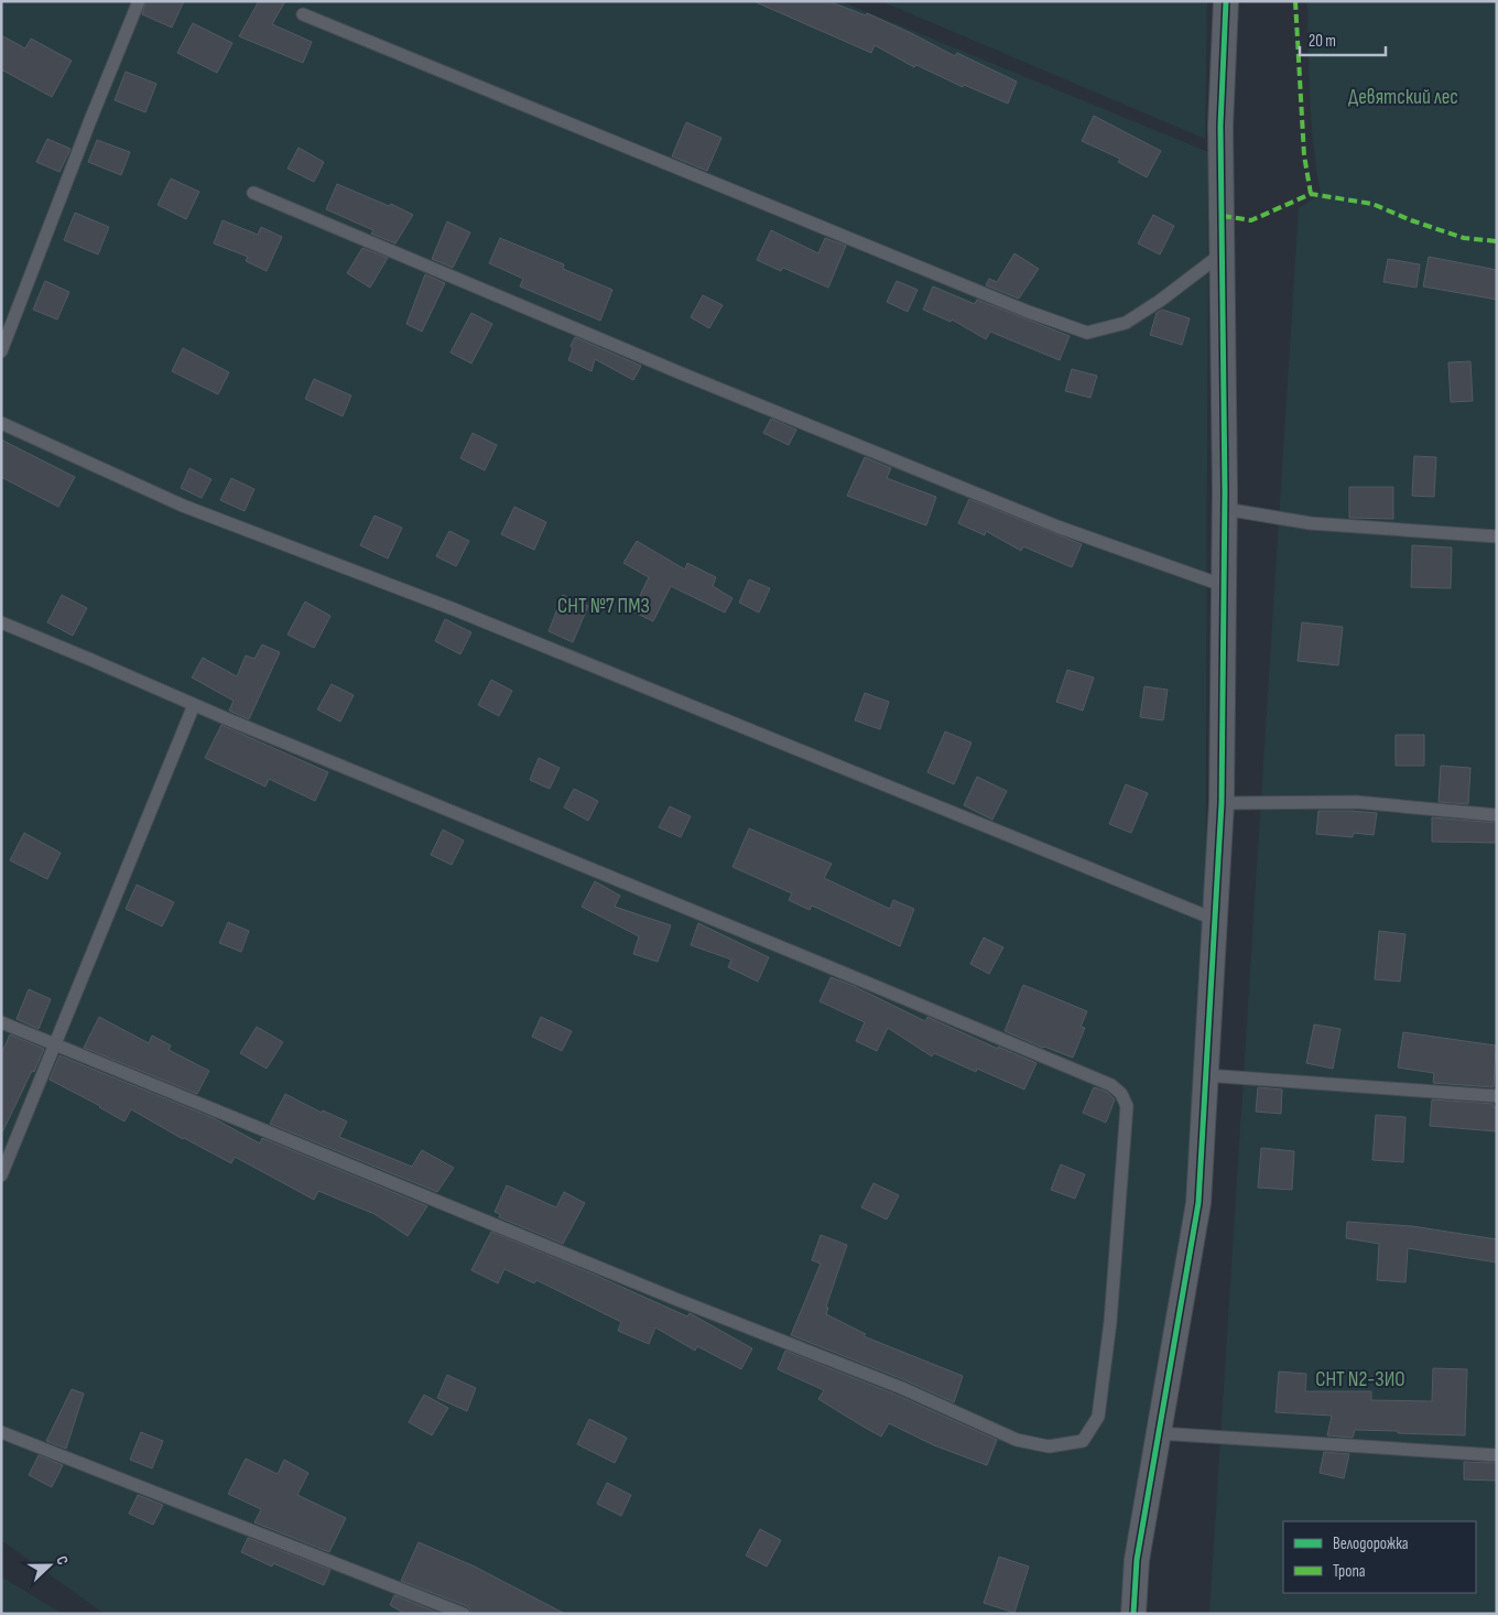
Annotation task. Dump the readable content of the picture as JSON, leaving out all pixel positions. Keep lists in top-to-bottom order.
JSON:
{
  "parks": ["Девятский лес", "СНТ №7 ПМЗ", "СНТ N2-ЗИО"],
  "legend": ["Велодорожка", "Тропа"],
  "scale_bar": "20 m",
  "north": "right"
}
